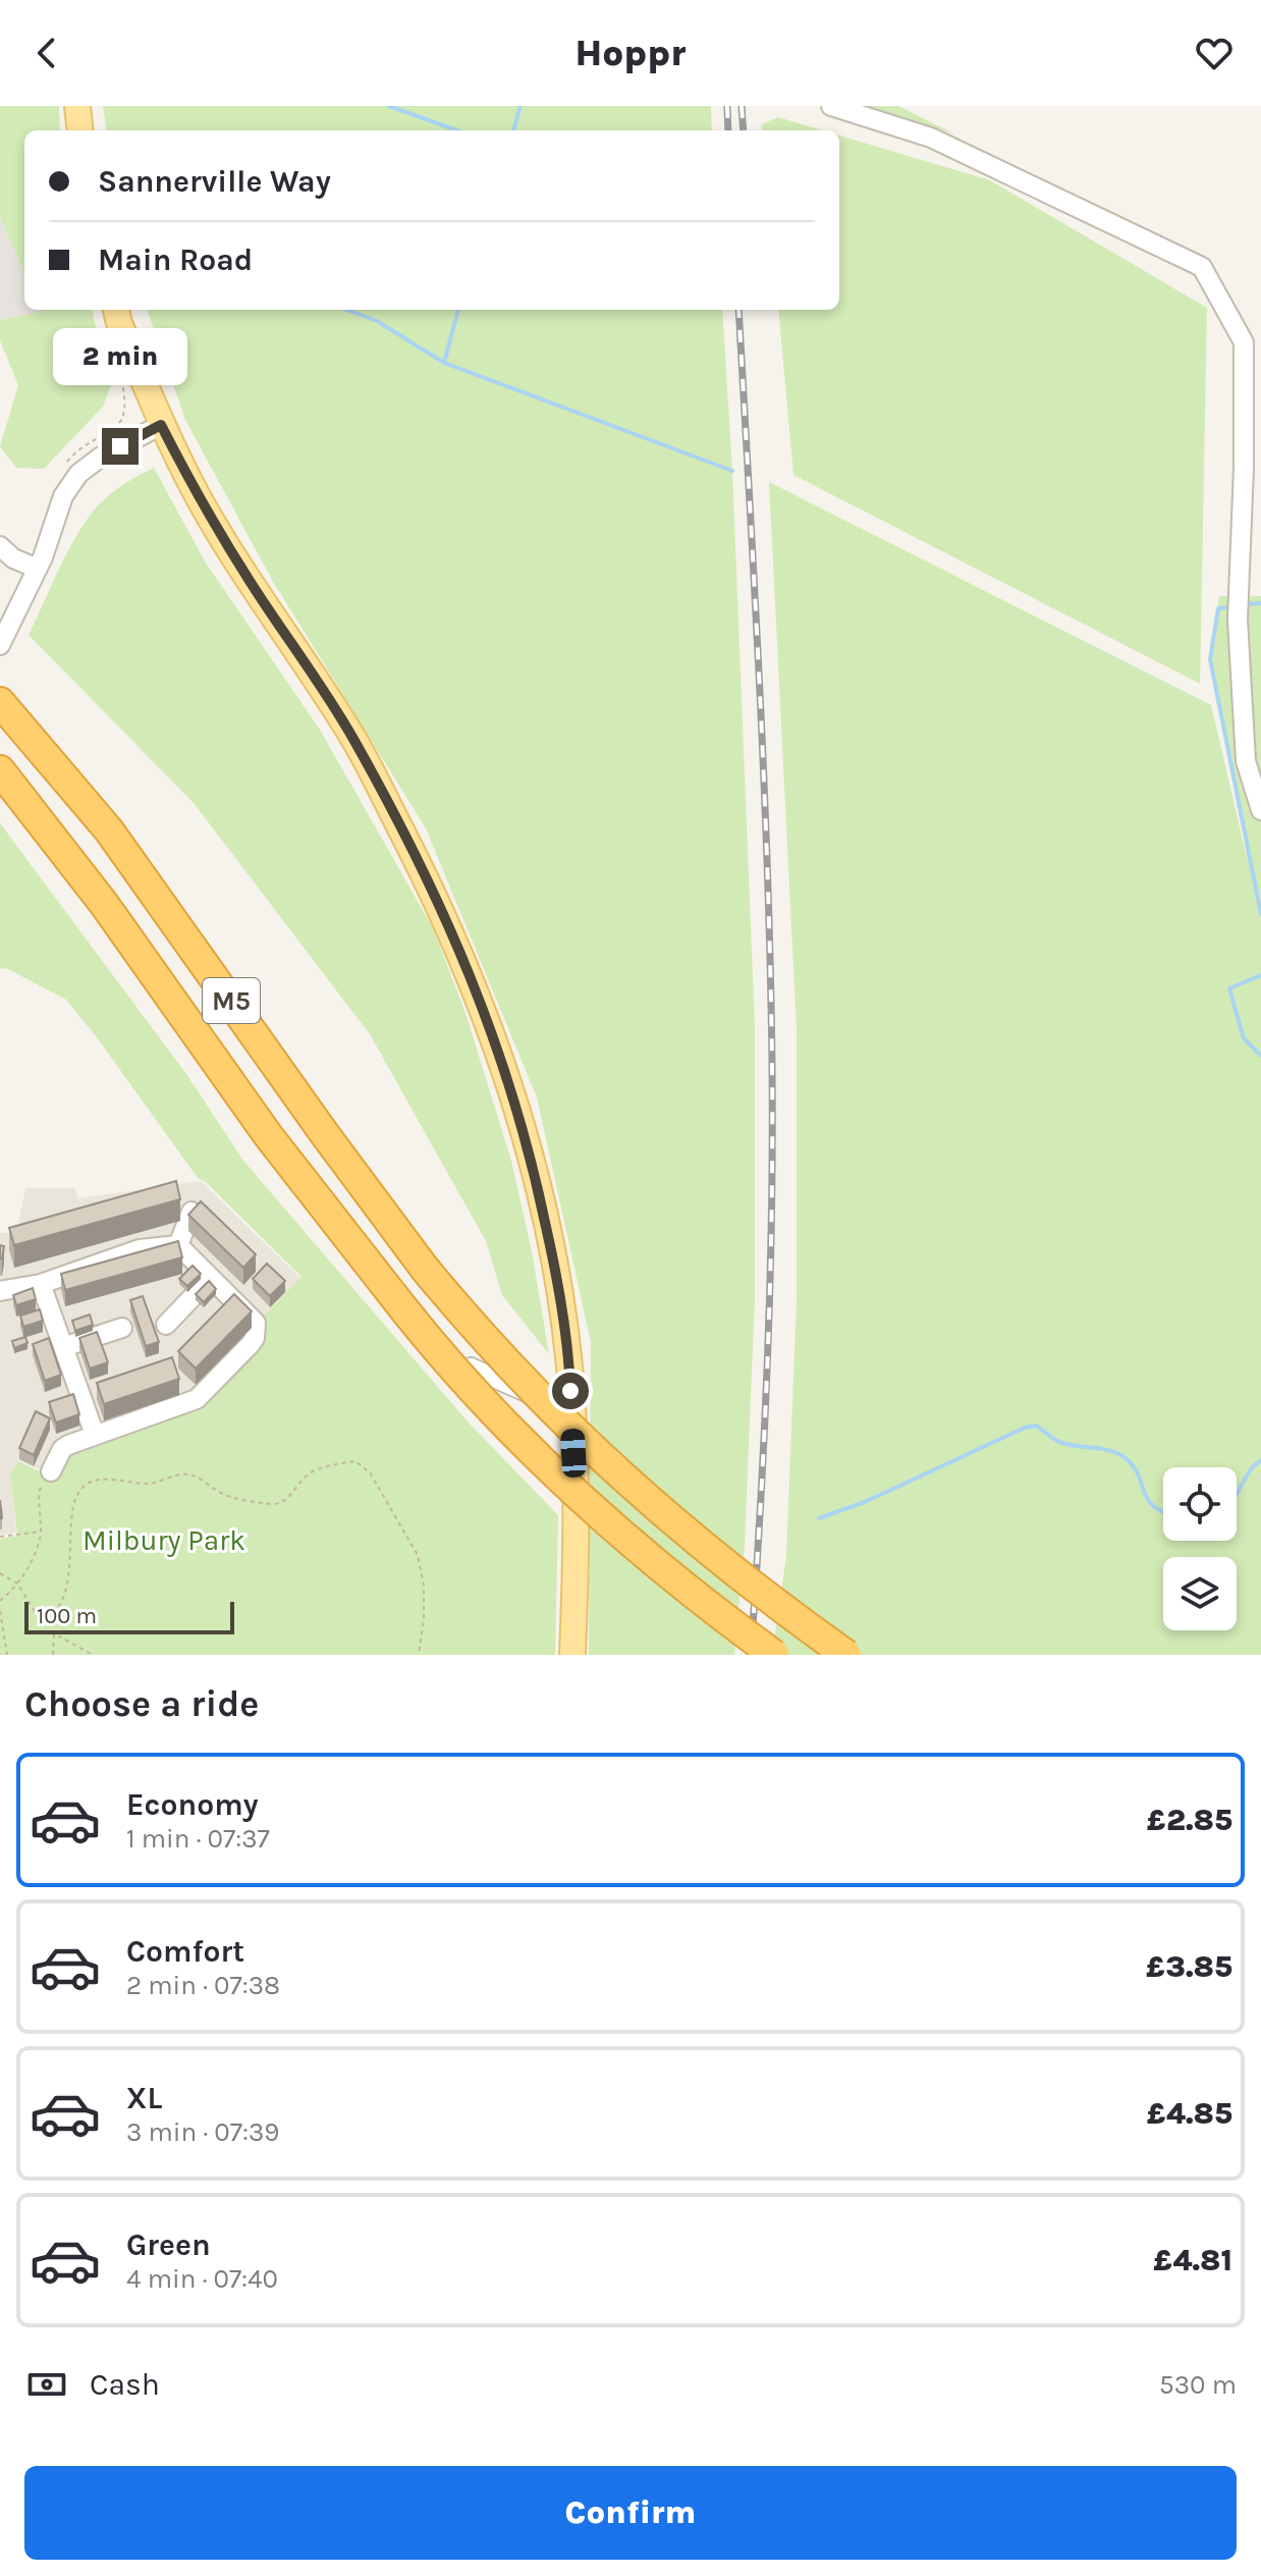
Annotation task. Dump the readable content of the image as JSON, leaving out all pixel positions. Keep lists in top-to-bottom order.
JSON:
{
  "streets": {
    "highway": ["M5"]
  },
  "parks": ["Milbury Park"],
  "scale_bar": "100 m",
  "page": {
    "header": "Hoppr",
    "banner": ["Sannerville Way", "Main Road"],
    "bubble": "2 min",
    "scale": "100 m",
    "heading": "Choose a ride",
    "list": [
      {
        "name": "Economy",
        "note": "1 min · 07:37",
        "value": "£2.85"
      },
      {
        "name": "Comfort",
        "note": "2 min · 07:38",
        "value": "£3.85"
      },
      {
        "name": "XL",
        "note": "3 min · 07:39",
        "value": "£4.85"
      },
      {
        "name": "Green",
        "note": "4 min · 07:40",
        "value": "£4.81"
      }
    ],
    "pay": ["Cash", "530 m"],
    "buttons": "Confirm"
  }
}
